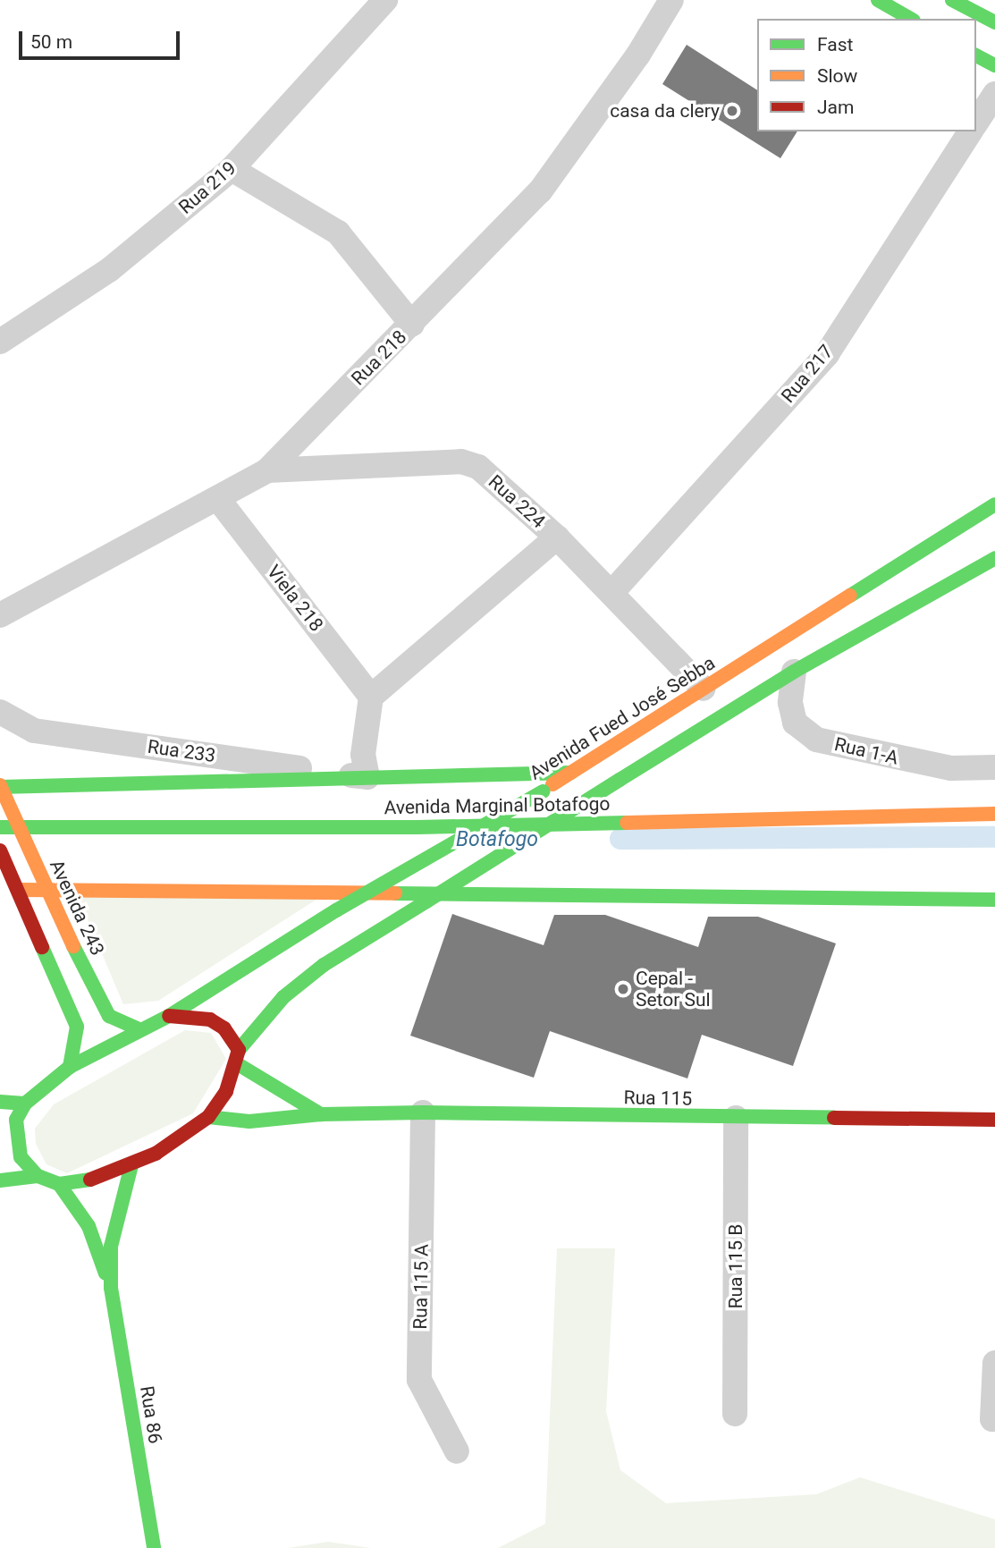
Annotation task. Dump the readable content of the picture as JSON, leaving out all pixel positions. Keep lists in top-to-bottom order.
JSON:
{
  "streets": {
    "main road": [
      "Avenida Fued José Sebba",
      "Avenida Marginal Botafogo",
      "Avenida 243",
      "Rua 115",
      "Rua 86"
    ],
    "street": [
      "Rua 219",
      "Rua 218",
      "Rua 217",
      "Rua 224",
      "Viela 218",
      "Rua 233",
      "Rua 1-A",
      "Rua 115 B",
      "Rua 115 A"
    ]
  },
  "crossings": [
    ["Rua 218", "Rua 224"],
    ["Rua 218", "Viela 218"],
    ["Rua 217", "Rua 224"],
    ["Rua 224", "Avenida Fued José Sebba"],
    ["Avenida Fued José Sebba", "Avenida 243"],
    ["Rua 115", "Rua 115 B"],
    ["Rua 115", "Rua 115 A"]
  ],
  "water": ["Botafogo"],
  "places": ["casa da clery", "Cepal - Setor Sul"],
  "legend": ["Fast", "Slow", "Jam"],
  "scale_bar": "50 m"
}
